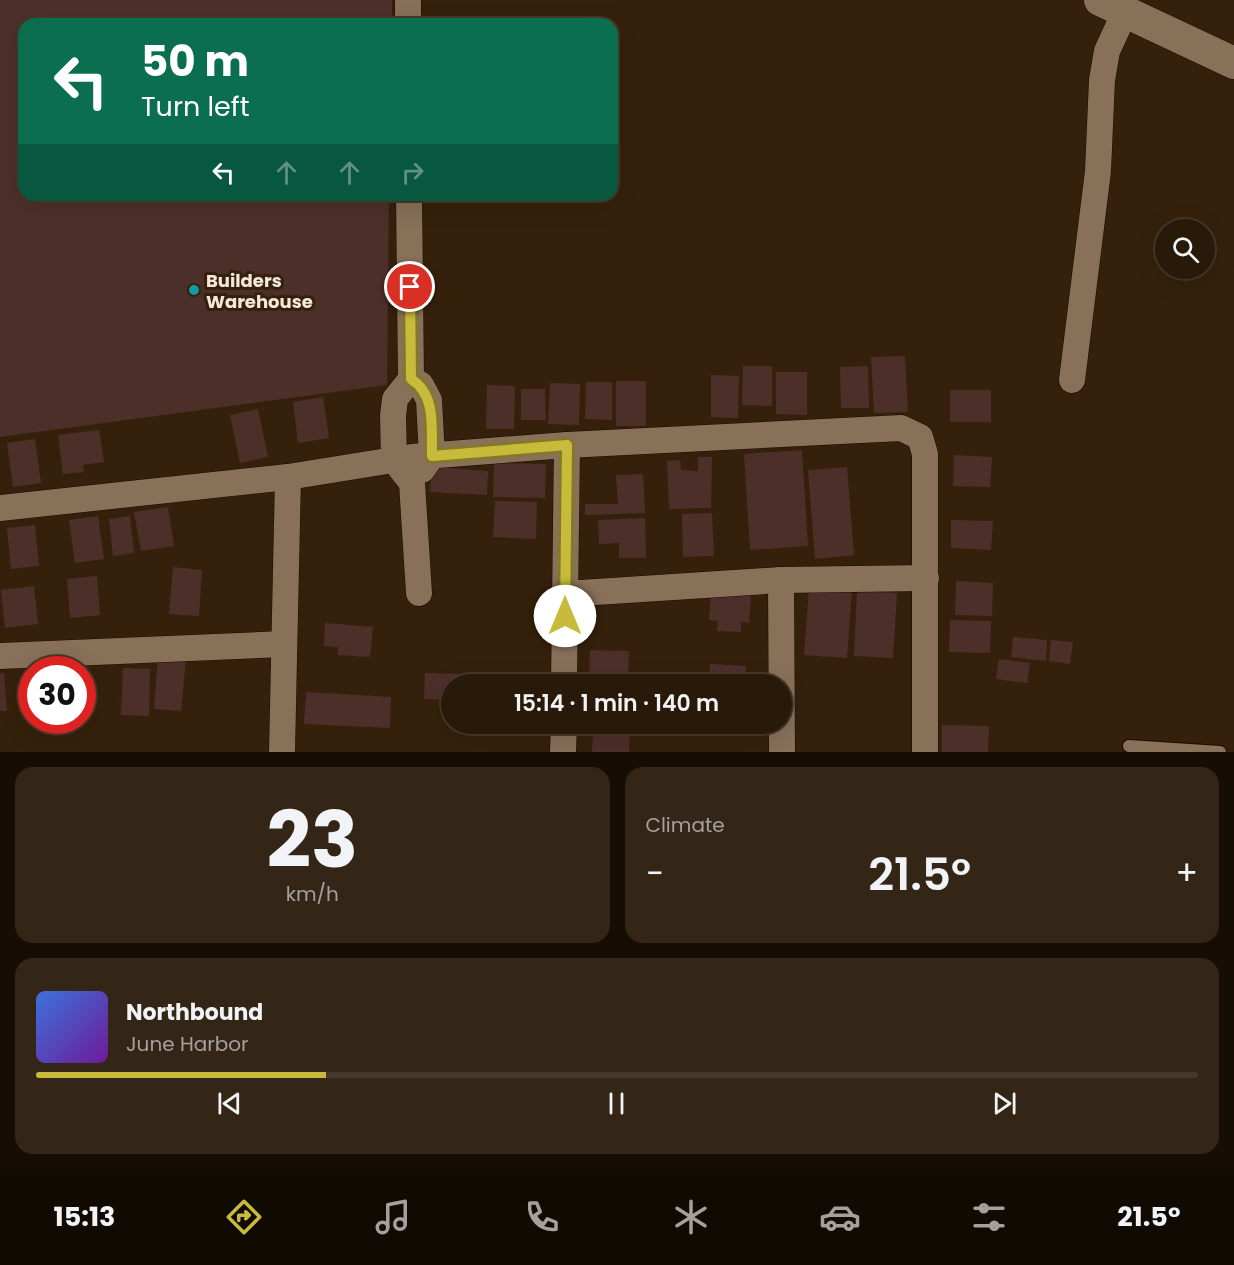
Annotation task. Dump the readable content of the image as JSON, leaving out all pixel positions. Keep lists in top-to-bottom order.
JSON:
{
  "places": ["Builders Warehouse"],
  "page": {
    "turn": ["50 m", "Turn left"],
    "limit": "30",
    "trip": "15:14 · 1 min · 140 m",
    "tile": [
      ["23", "km/h"],
      "Climate"
    ],
    "heat": ["−", "21.5°", "+"],
    "song": ["Northbound", "June Harbor"],
    "tabs": ["15:13", "21.5°"]
  }
}
